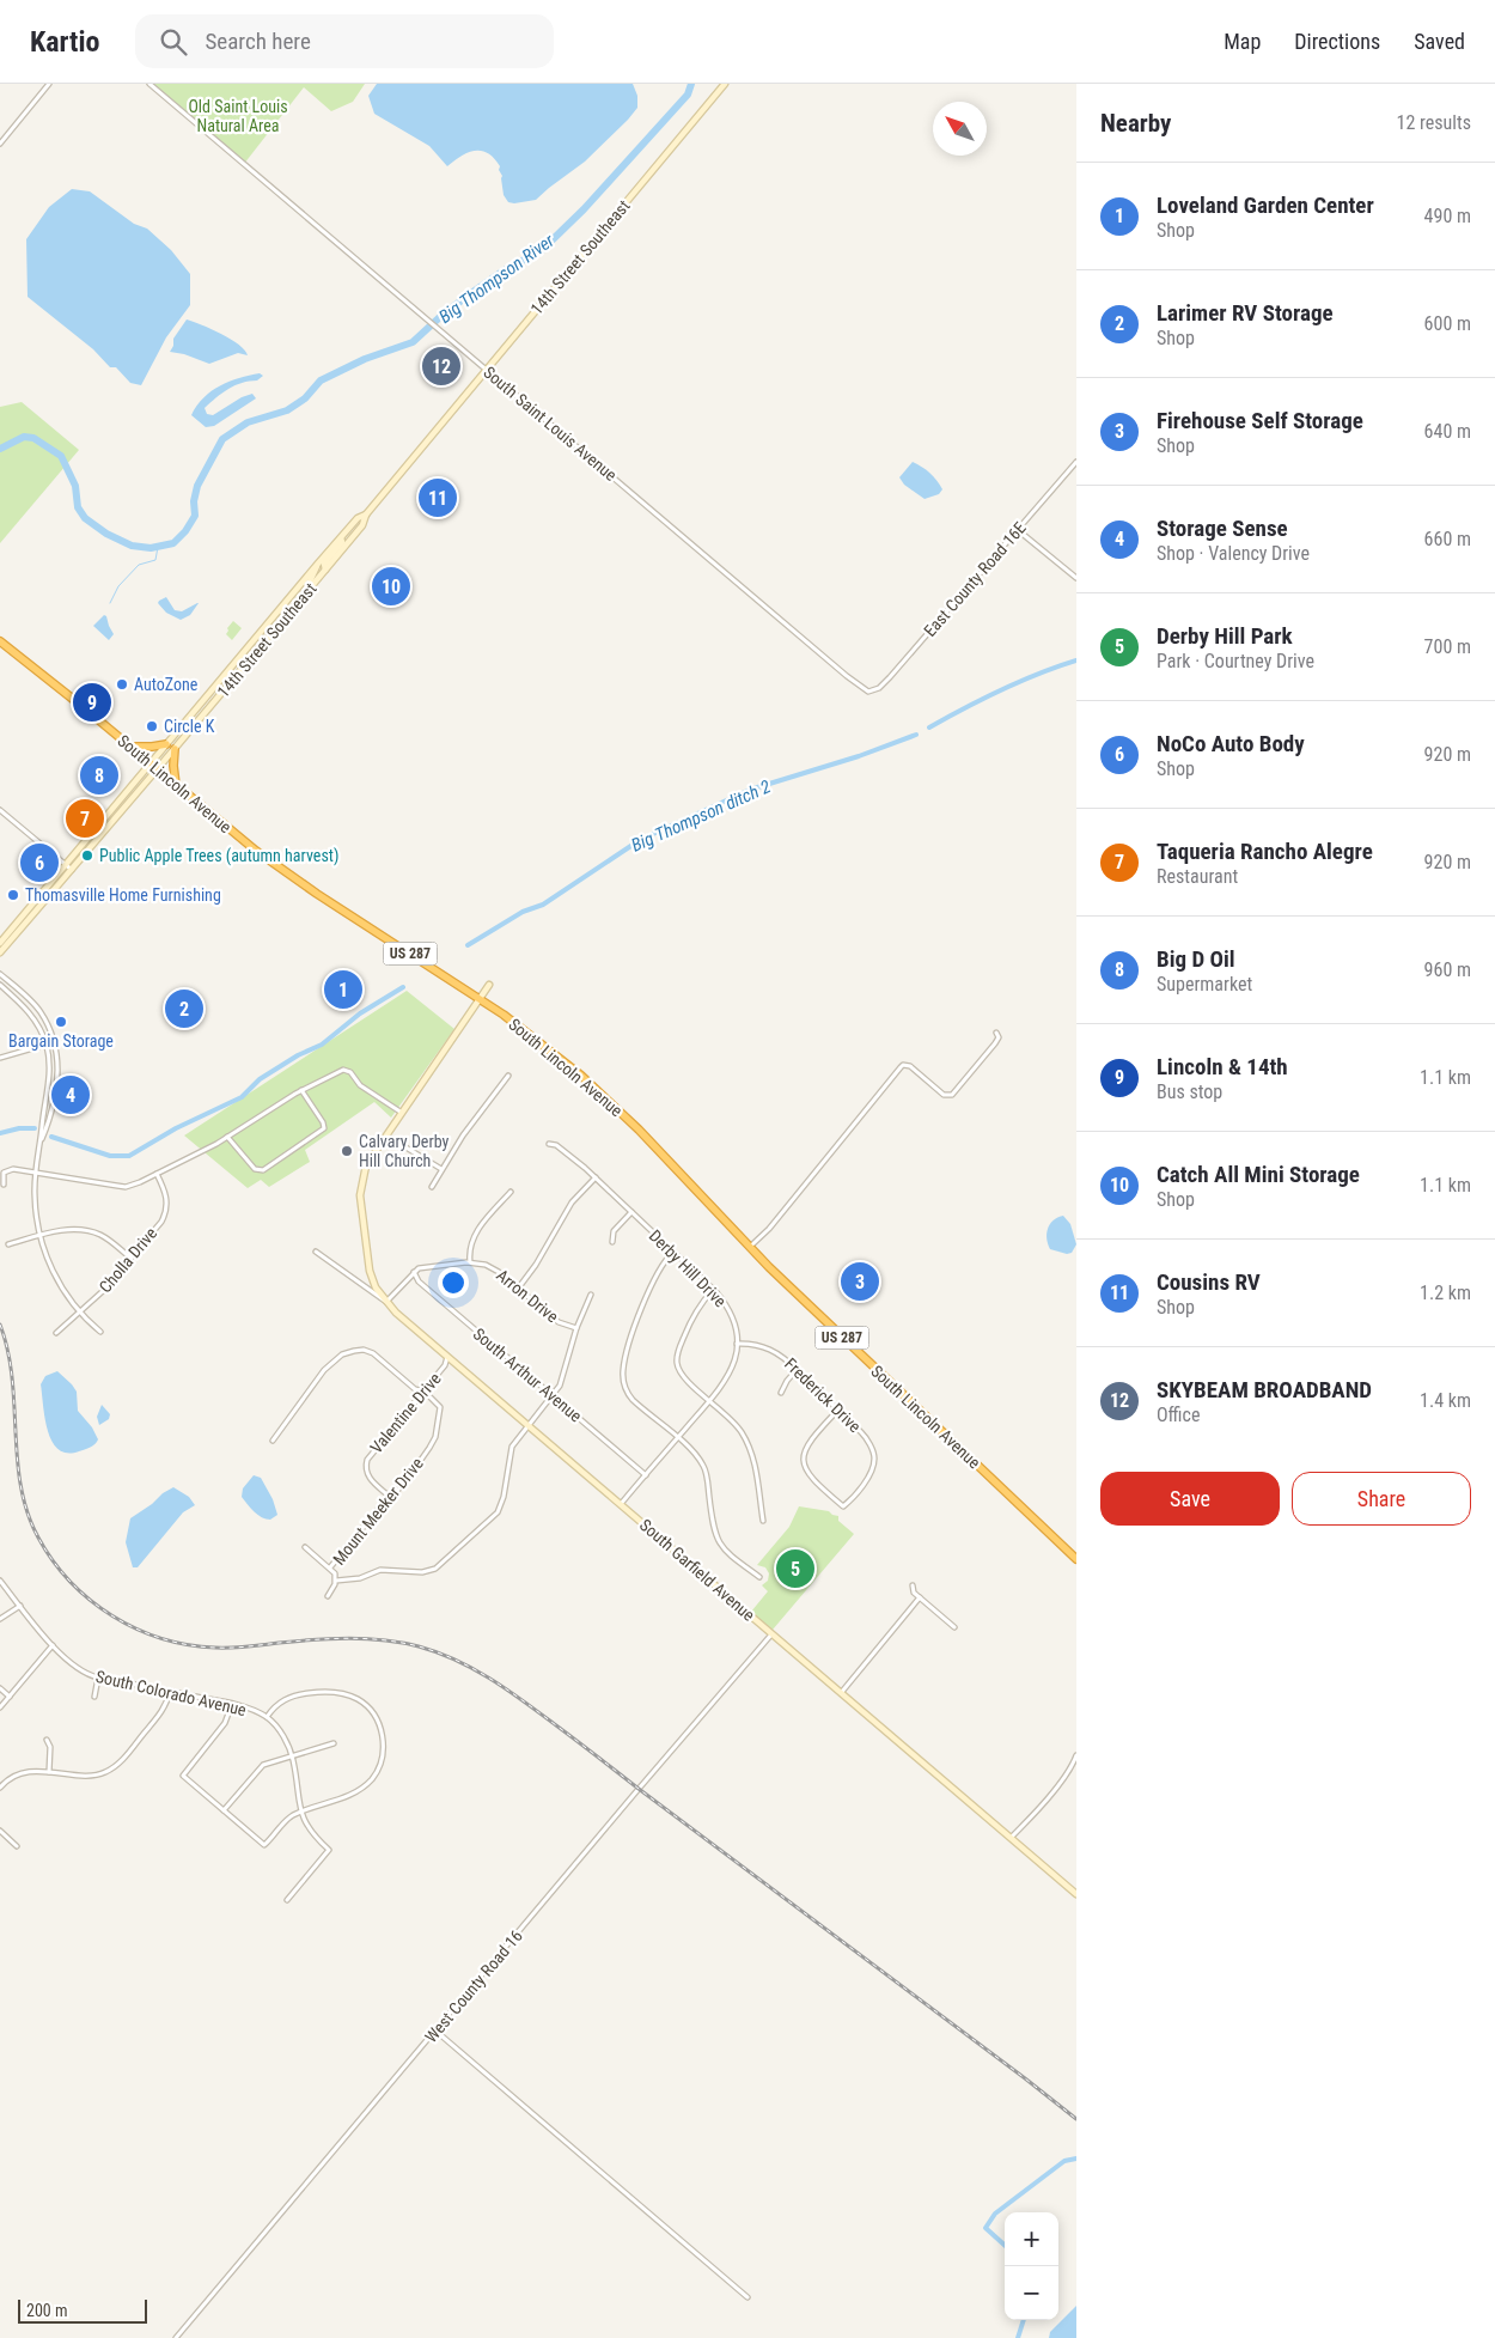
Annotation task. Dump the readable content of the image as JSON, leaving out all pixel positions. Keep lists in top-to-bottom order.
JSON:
{
  "streets": {
    "highway": ["South Lincoln Avenue", "US 287"],
    "main road": ["14th Street Southeast", "South Garfield Avenue"],
    "street": [
      "South Saint Louis Avenue",
      "East County Road 16E",
      "Cholla Drive",
      "Derby Hill Drive",
      "Arron Drive",
      "South Arthur Avenue",
      "Frederick Drive",
      "Valentine Drive",
      "Mount Meeker Drive",
      "South Colorado Avenue",
      "West County Road 16"
    ]
  },
  "crossings": [
    ["14th Street Southeast", "South Saint Louis Avenue"],
    ["14th Street Southeast", "South Lincoln Avenue"],
    ["South Saint Louis Avenue", "East County Road 16E"],
    ["Derby Hill Drive", "South Arthur Avenue"],
    ["Derby Hill Drive", "Frederick Drive"],
    ["Derby Hill Drive", "South Garfield Avenue"],
    ["Arron Drive", "South Arthur Avenue"],
    ["Valentine Drive", "Mount Meeker Drive"],
    ["Valentine Drive", "South Garfield Avenue"],
    ["South Garfield Avenue", "West County Road 16"]
  ],
  "water": ["Big Thompson River", "Big Thompson ditch 2"],
  "parks": ["Old Saint Louis Natural Area"],
  "places": [
    "AutoZone",
    "Circle K",
    "Public Apple Trees (autumn harvest)",
    "Thomasville Home Furnishing",
    "Bargain Storage",
    "Calvary Derby Hill Church"
  ],
  "scale_bar": "200 m",
  "north": "top left",
  "page": {
    "header": "Kartio",
    "search": "Search here",
    "nav": ["Map", "Directions", "Saved"],
    "heading": ["Nearby", "12 results"],
    "list": [
      {
        "mark": "1",
        "name": "Loveland Garden Center",
        "note": "Shop",
        "value": "490 m"
      },
      {
        "mark": "2",
        "name": "Larimer RV Storage",
        "note": "Shop",
        "value": "600 m"
      },
      {
        "mark": "3",
        "name": "Firehouse Self Storage",
        "note": "Shop",
        "value": "640 m"
      },
      {
        "mark": "4",
        "name": "Storage Sense",
        "note": "Shop · Valency Drive",
        "value": "660 m"
      },
      {
        "mark": "5",
        "name": "Derby Hill Park",
        "note": "Park · Courtney Drive",
        "value": "700 m"
      },
      {
        "mark": "6",
        "name": "NoCo Auto Body",
        "note": "Shop",
        "value": "920 m"
      },
      {
        "mark": "7",
        "name": "Taqueria Rancho Alegre",
        "note": "Restaurant",
        "value": "920 m"
      },
      {
        "mark": "8",
        "name": "Big D Oil",
        "note": "Supermarket",
        "value": "960 m"
      },
      {
        "mark": "9",
        "name": "Lincoln & 14th",
        "note": "Bus stop",
        "value": "1.1 km"
      },
      {
        "mark": "10",
        "name": "Catch All Mini Storage",
        "note": "Shop",
        "value": "1.1 km"
      },
      {
        "mark": "11",
        "name": "Cousins RV",
        "note": "Shop",
        "value": "1.2 km"
      },
      {
        "mark": "12",
        "name": "SKYBEAM BROADBAND",
        "note": "Office",
        "value": "1.4 km"
      }
    ],
    "pins": [
      "12",
      "11",
      "10",
      "9",
      "8",
      "7",
      "6",
      "1",
      "2",
      "4",
      "3",
      "5"
    ],
    "buttons": ["Save", "Share"],
    "map_buttons": ["+", "−"],
    "scale": "200 m"
  }
}
